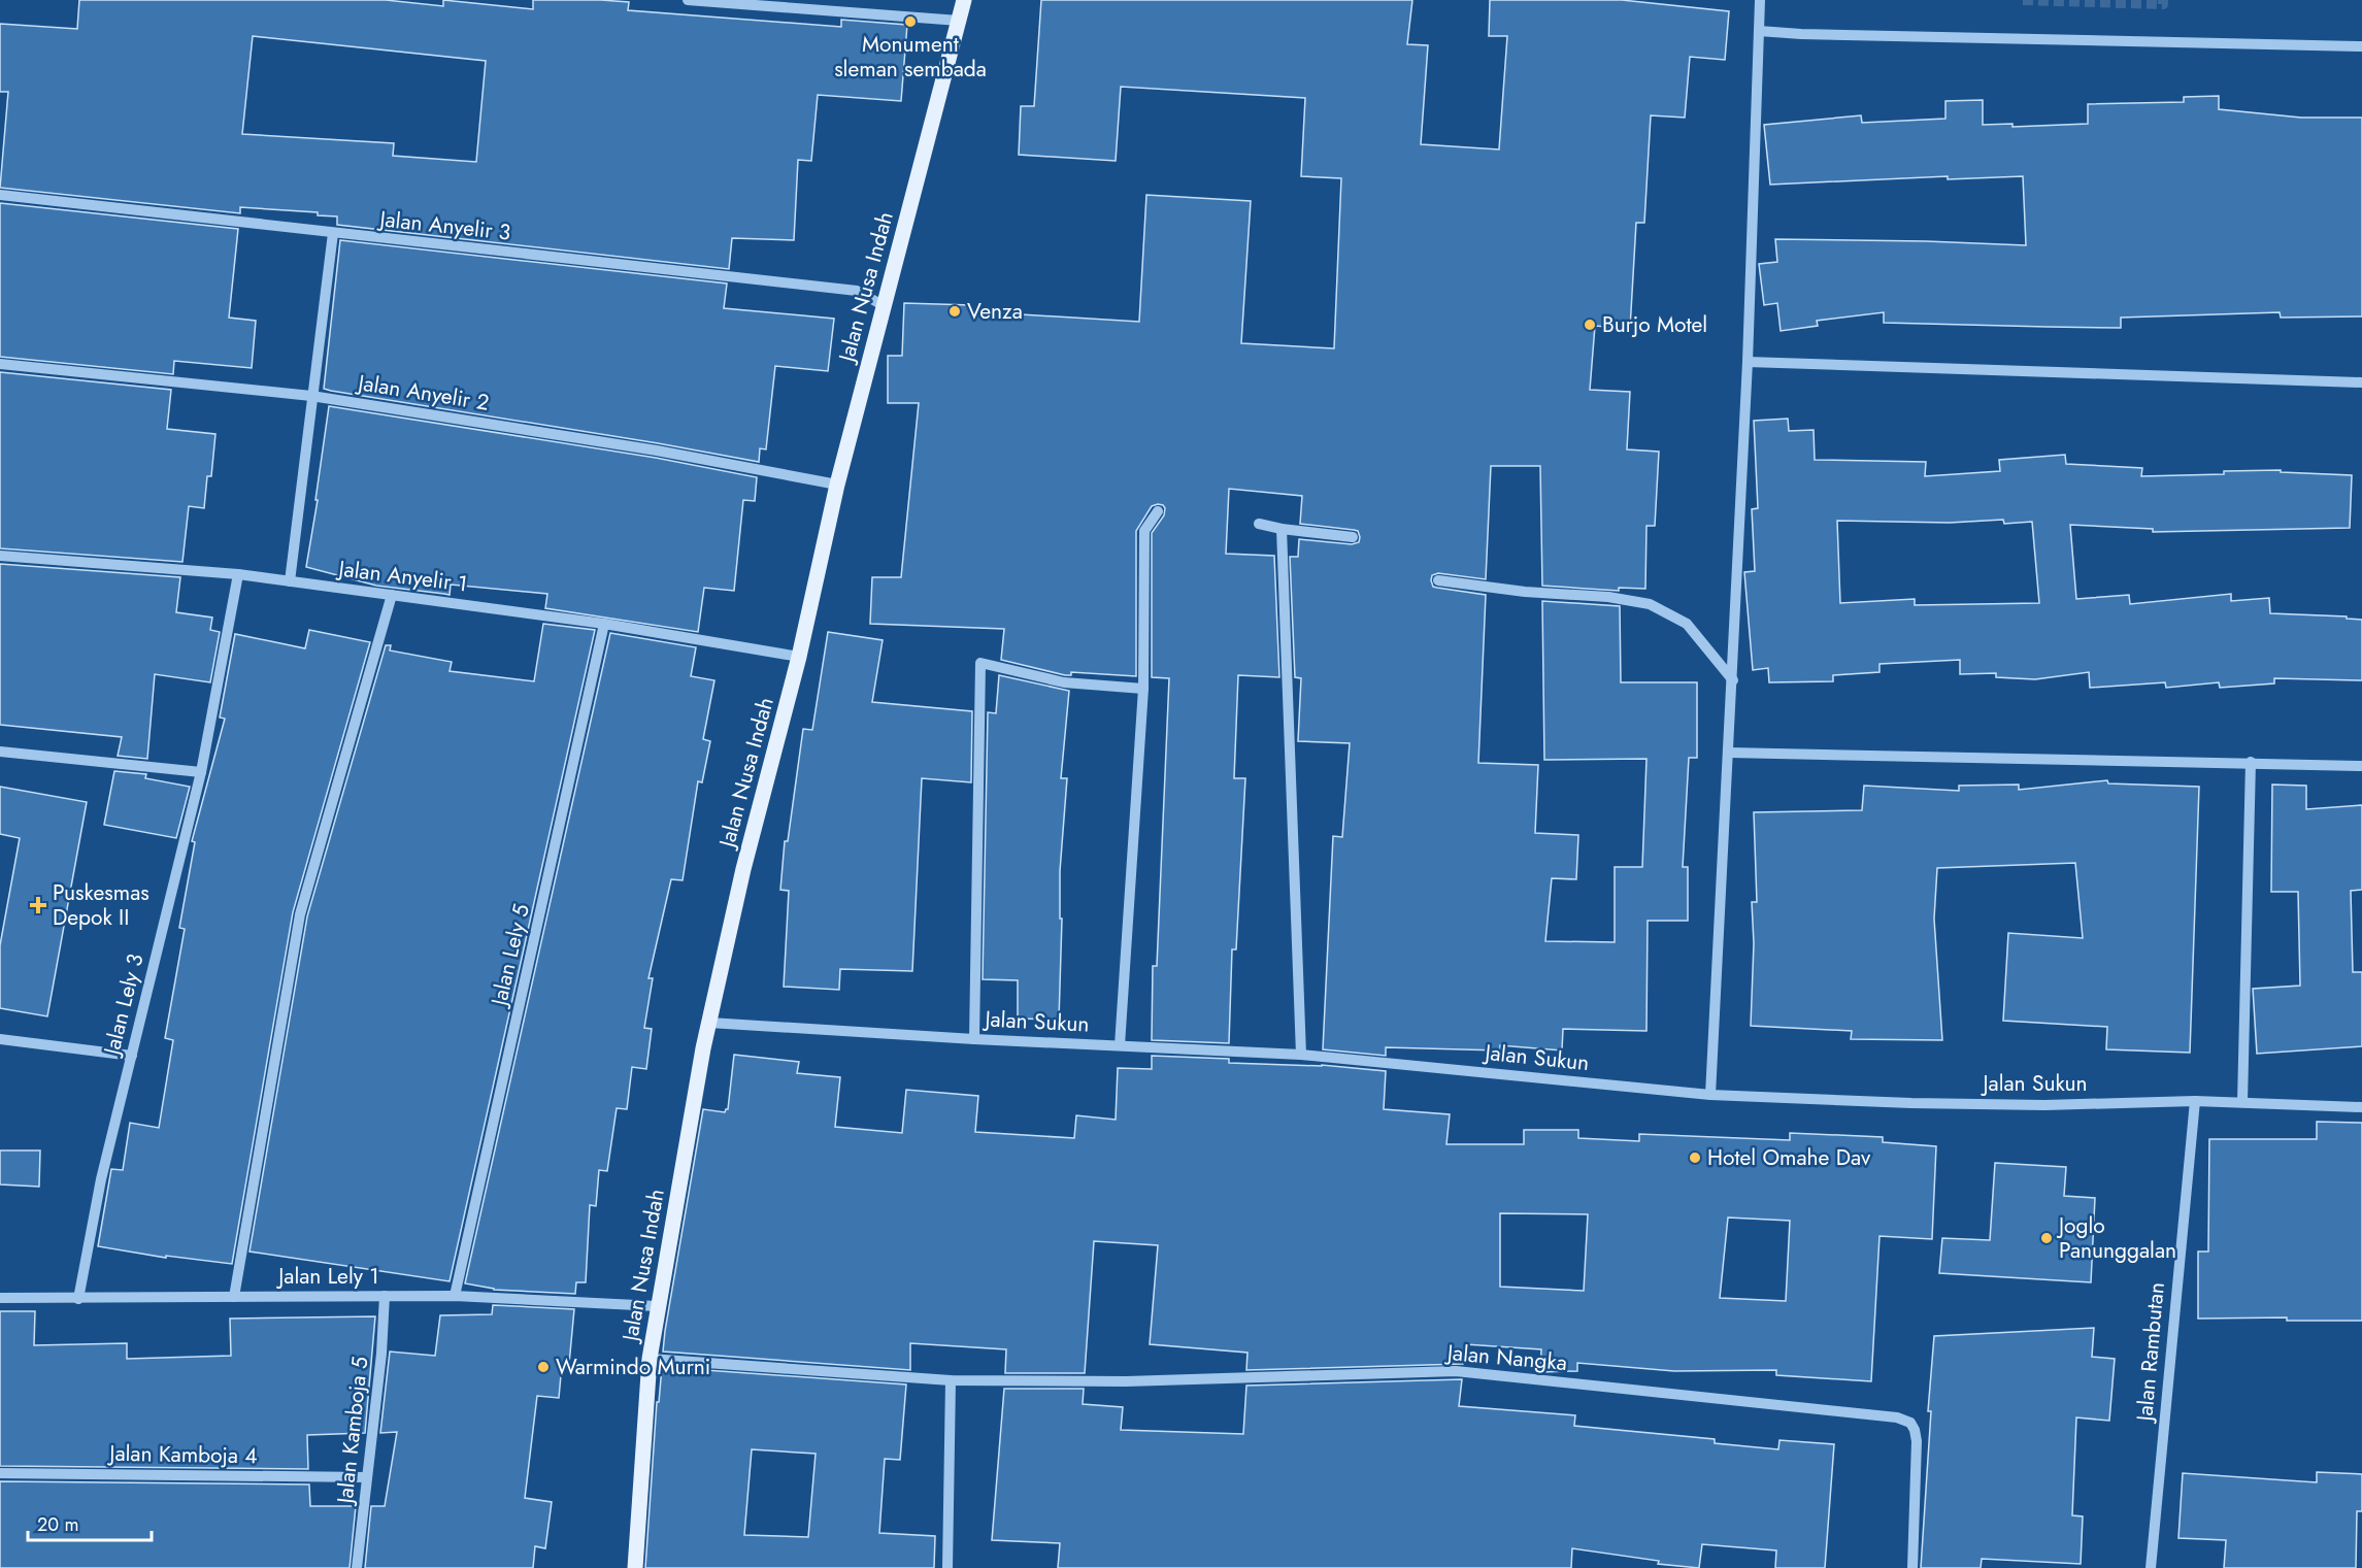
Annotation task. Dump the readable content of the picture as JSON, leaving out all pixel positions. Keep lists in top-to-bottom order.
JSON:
{
  "streets": {
    "main road": ["Jalan Nusa Indah"],
    "street": [
      "Jalan Anyelir 3",
      "Jalan Anyelir 2",
      "Jalan Anyelir 1",
      "Jalan Lely 5",
      "Jalan Lely 3",
      "Jalan Sukun",
      "Jalan Lely 1",
      "Jalan Rambutan",
      "Jalan Nangka",
      "Jalan Kamboja 5",
      "Jalan Kamboja 4"
    ]
  },
  "crossings": [
    ["Jalan Anyelir 3", "Jalan Nusa Indah"],
    ["Jalan Nusa Indah", "Jalan Anyelir 2"],
    ["Jalan Nusa Indah", "Jalan Anyelir 1"],
    ["Jalan Nusa Indah", "Jalan Sukun"],
    ["Jalan Nusa Indah", "Jalan Lely 1"],
    ["Jalan Anyelir 1", "Jalan Lely 5"],
    ["Jalan Anyelir 1", "Jalan Lely 3"],
    ["Jalan Lely 5", "Jalan Lely 1"],
    ["Jalan Lely 3", "Jalan Lely 1"],
    ["Jalan Sukun", "Jalan Rambutan"],
    ["Jalan Lely 1", "Jalan Kamboja 5"],
    ["Jalan Kamboja 5", "Jalan Kamboja 4"]
  ],
  "places": {
    "other": [
      "Monument sleman sembada",
      "Venza",
      "Burjo Motel",
      "Hotel Omahe Dav",
      "Joglo Panunggalan",
      "Warmindo Murni"
    ],
    "health": ["Puskesmas Depok II"]
  },
  "scale_bar": "20 m"
}
